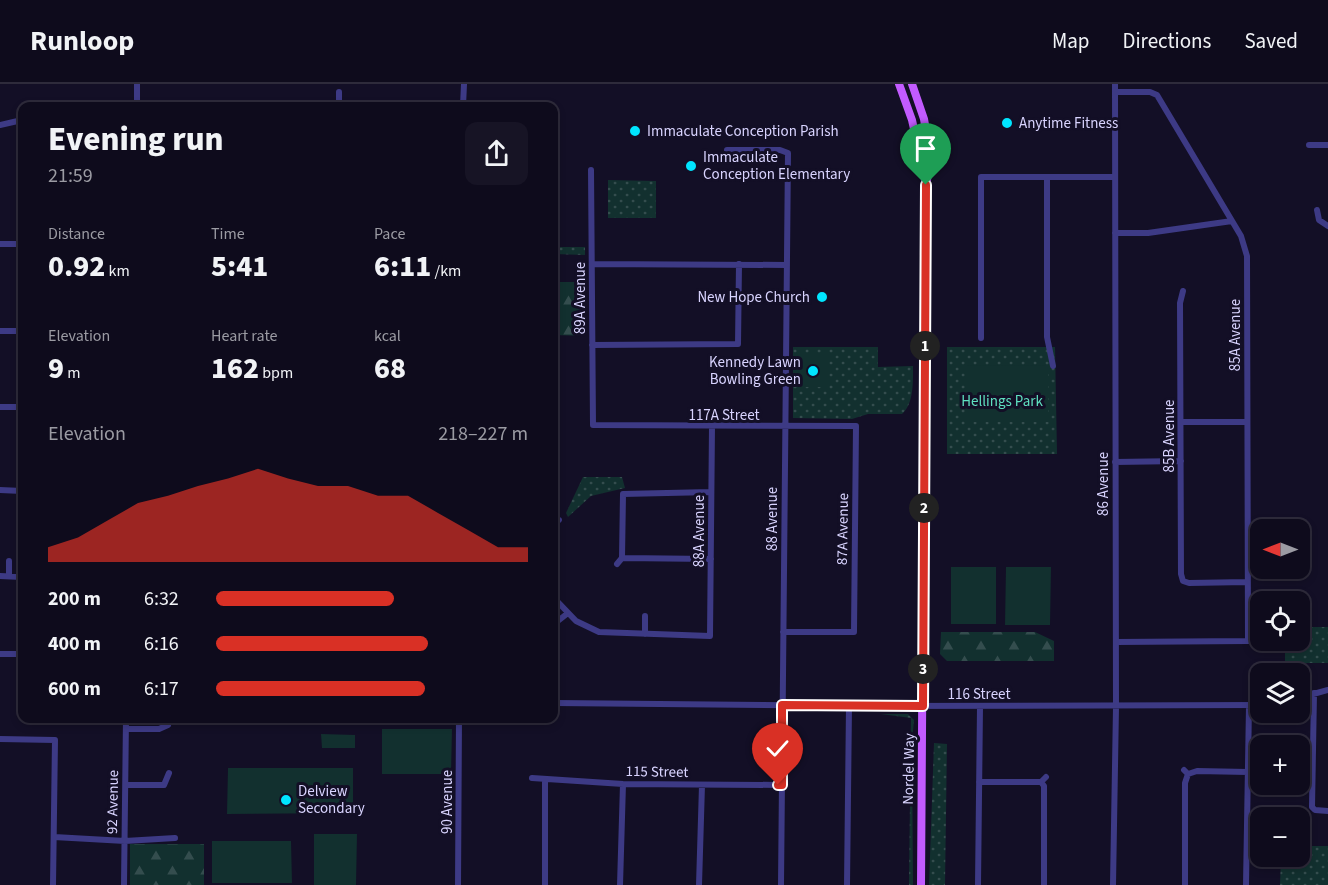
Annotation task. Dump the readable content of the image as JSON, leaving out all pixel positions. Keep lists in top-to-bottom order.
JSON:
{
  "streets": {
    "main road": ["Nordel Way"],
    "street": [
      "89A Avenue",
      "85A Avenue",
      "117A Street",
      "85B Avenue",
      "86 Avenue",
      "88 Avenue",
      "87A Avenue",
      "88A Avenue",
      "116 Street",
      "115 Street",
      "92 Avenue",
      "90 Avenue"
    ]
  },
  "crossings": [
    ["89A Avenue", "117A Street"],
    ["85A Avenue", "85B Avenue"],
    ["85A Avenue", "86 Avenue"],
    ["117A Street", "88 Avenue"],
    ["117A Street", "87A Avenue"],
    ["117A Street", "88A Avenue"],
    ["86 Avenue", "116 Street"],
    ["88 Avenue", "87A Avenue"],
    ["88 Avenue", "116 Street"],
    ["88 Avenue", "115 Street"],
    ["116 Street", "Nordel Way"]
  ],
  "parks": ["Hellings Park"],
  "places": [
    "Anytime Fitness",
    "Immaculate Conception Parish",
    "Immaculate Conception Elementary",
    "New Hope Church",
    "Kennedy Lawn Bowling Green",
    "Delview Secondary"
  ],
  "north": "left",
  "page": {
    "header": "Runloop",
    "nav": ["Map", "Directions", "Saved"],
    "heading": ["Evening run", "21:59"],
    "stats": [
      ["Distance", "0.92 km"],
      ["Time", "5:41"],
      ["Pace", "6:11 /km"],
      ["Elevation", "9 m"],
      ["Heart rate", "162 bpm"],
      ["kcal", "68"]
    ],
    "pins": ["1", "2", "3"],
    "chart": ["Elevation", "218–227 m"],
    "map_buttons": ["+", "−"],
    "list": [
      {
        "name": "200 m",
        "note": "6:32"
      },
      {
        "name": "400 m",
        "note": "6:16"
      },
      {
        "name": "600 m",
        "note": "6:17"
      }
    ]
  }
}
